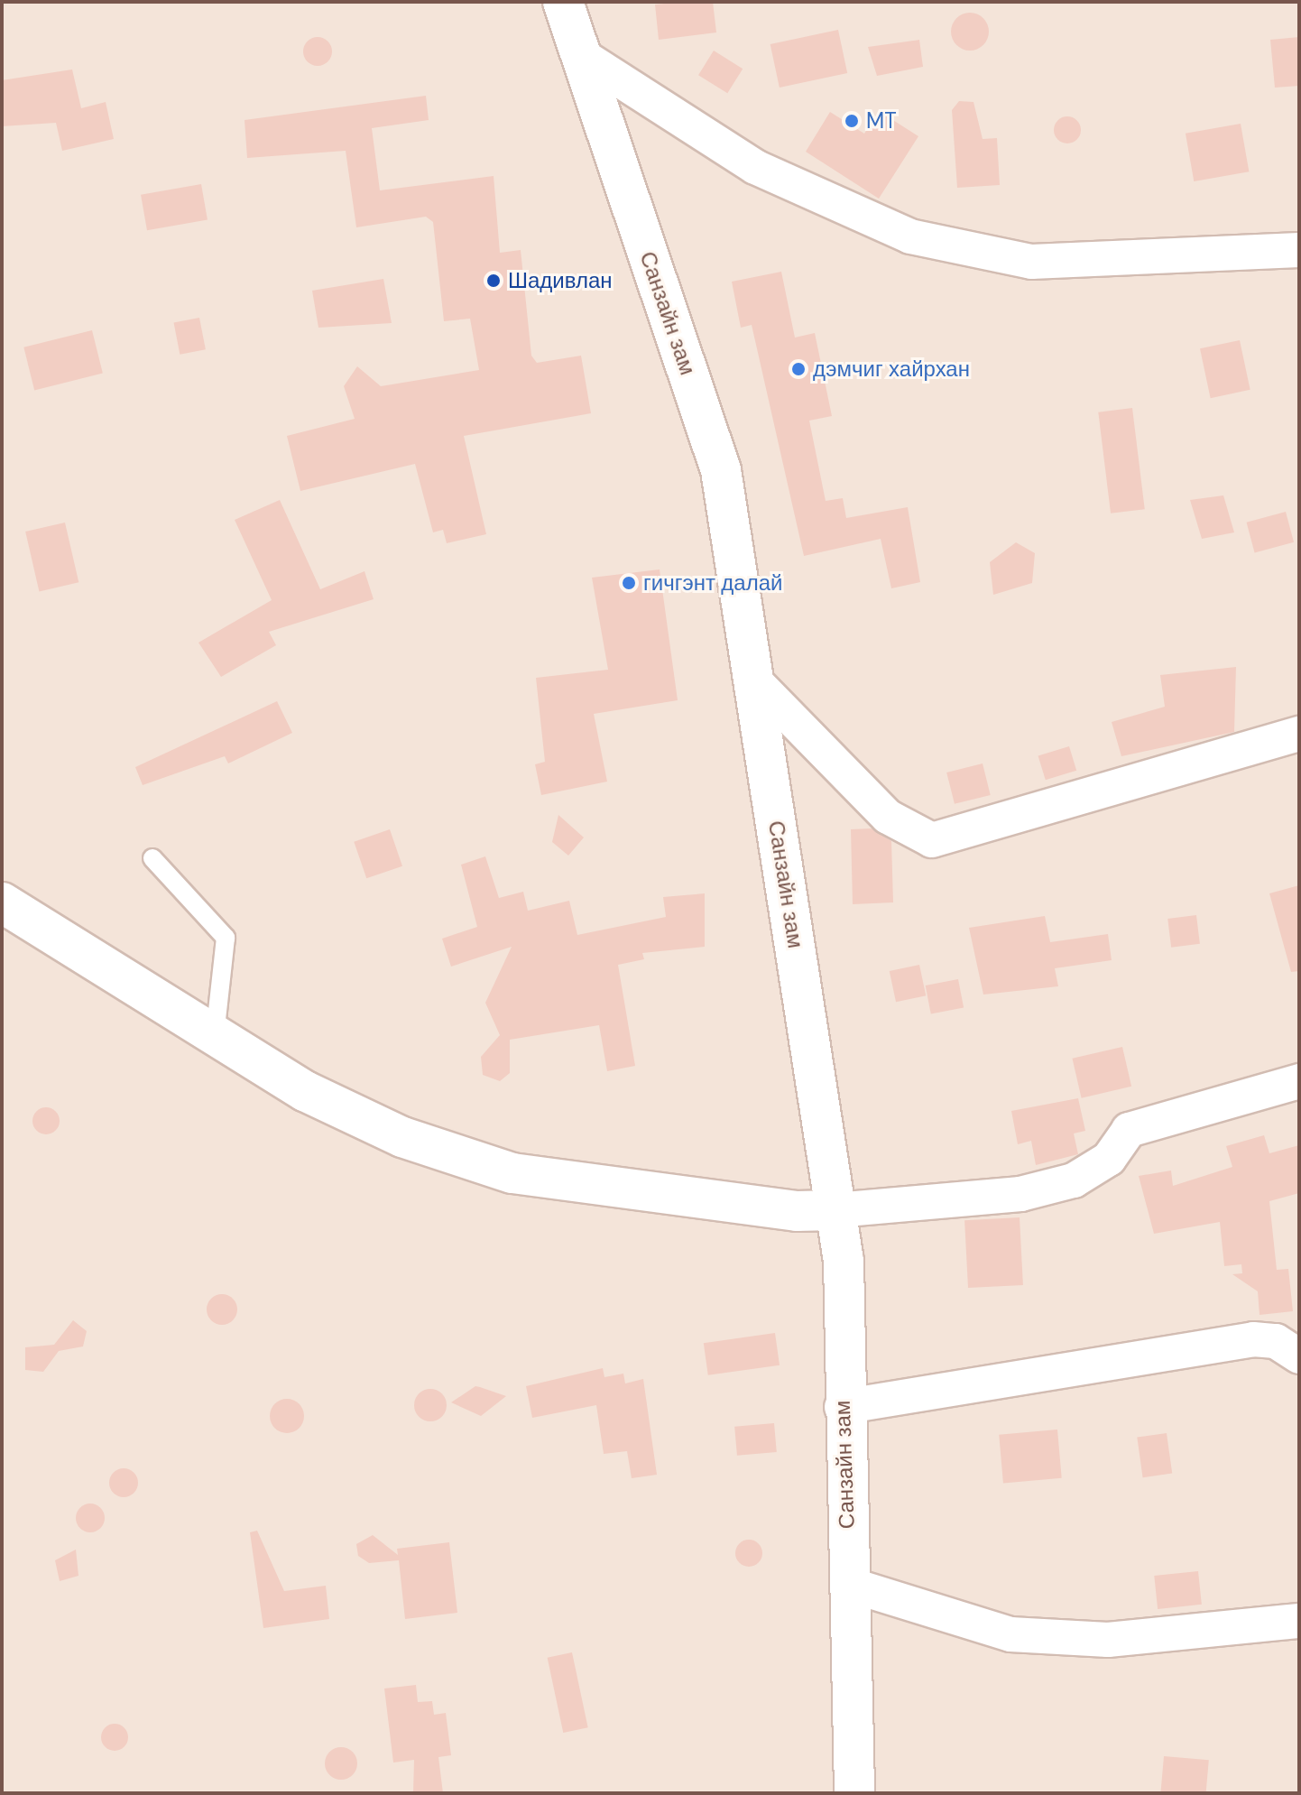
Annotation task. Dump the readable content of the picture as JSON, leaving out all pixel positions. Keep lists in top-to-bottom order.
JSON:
{
  "streets": {
    "main road": ["Санзайн зам"]
  },
  "places": [
    "MT",
    "Шадивлан",
    "дэмчиг хайрхан",
    "гичгэнт далай"
  ]
}
